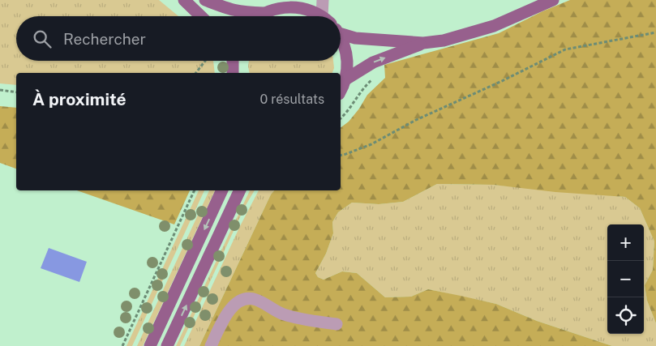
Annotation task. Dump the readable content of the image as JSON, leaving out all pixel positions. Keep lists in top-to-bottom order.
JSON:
{
  "page": {
    "search": "Rechercher",
    "heading": ["À proximité", "0 résultats"],
    "map_buttons": ["+", "−"]
  }
}
